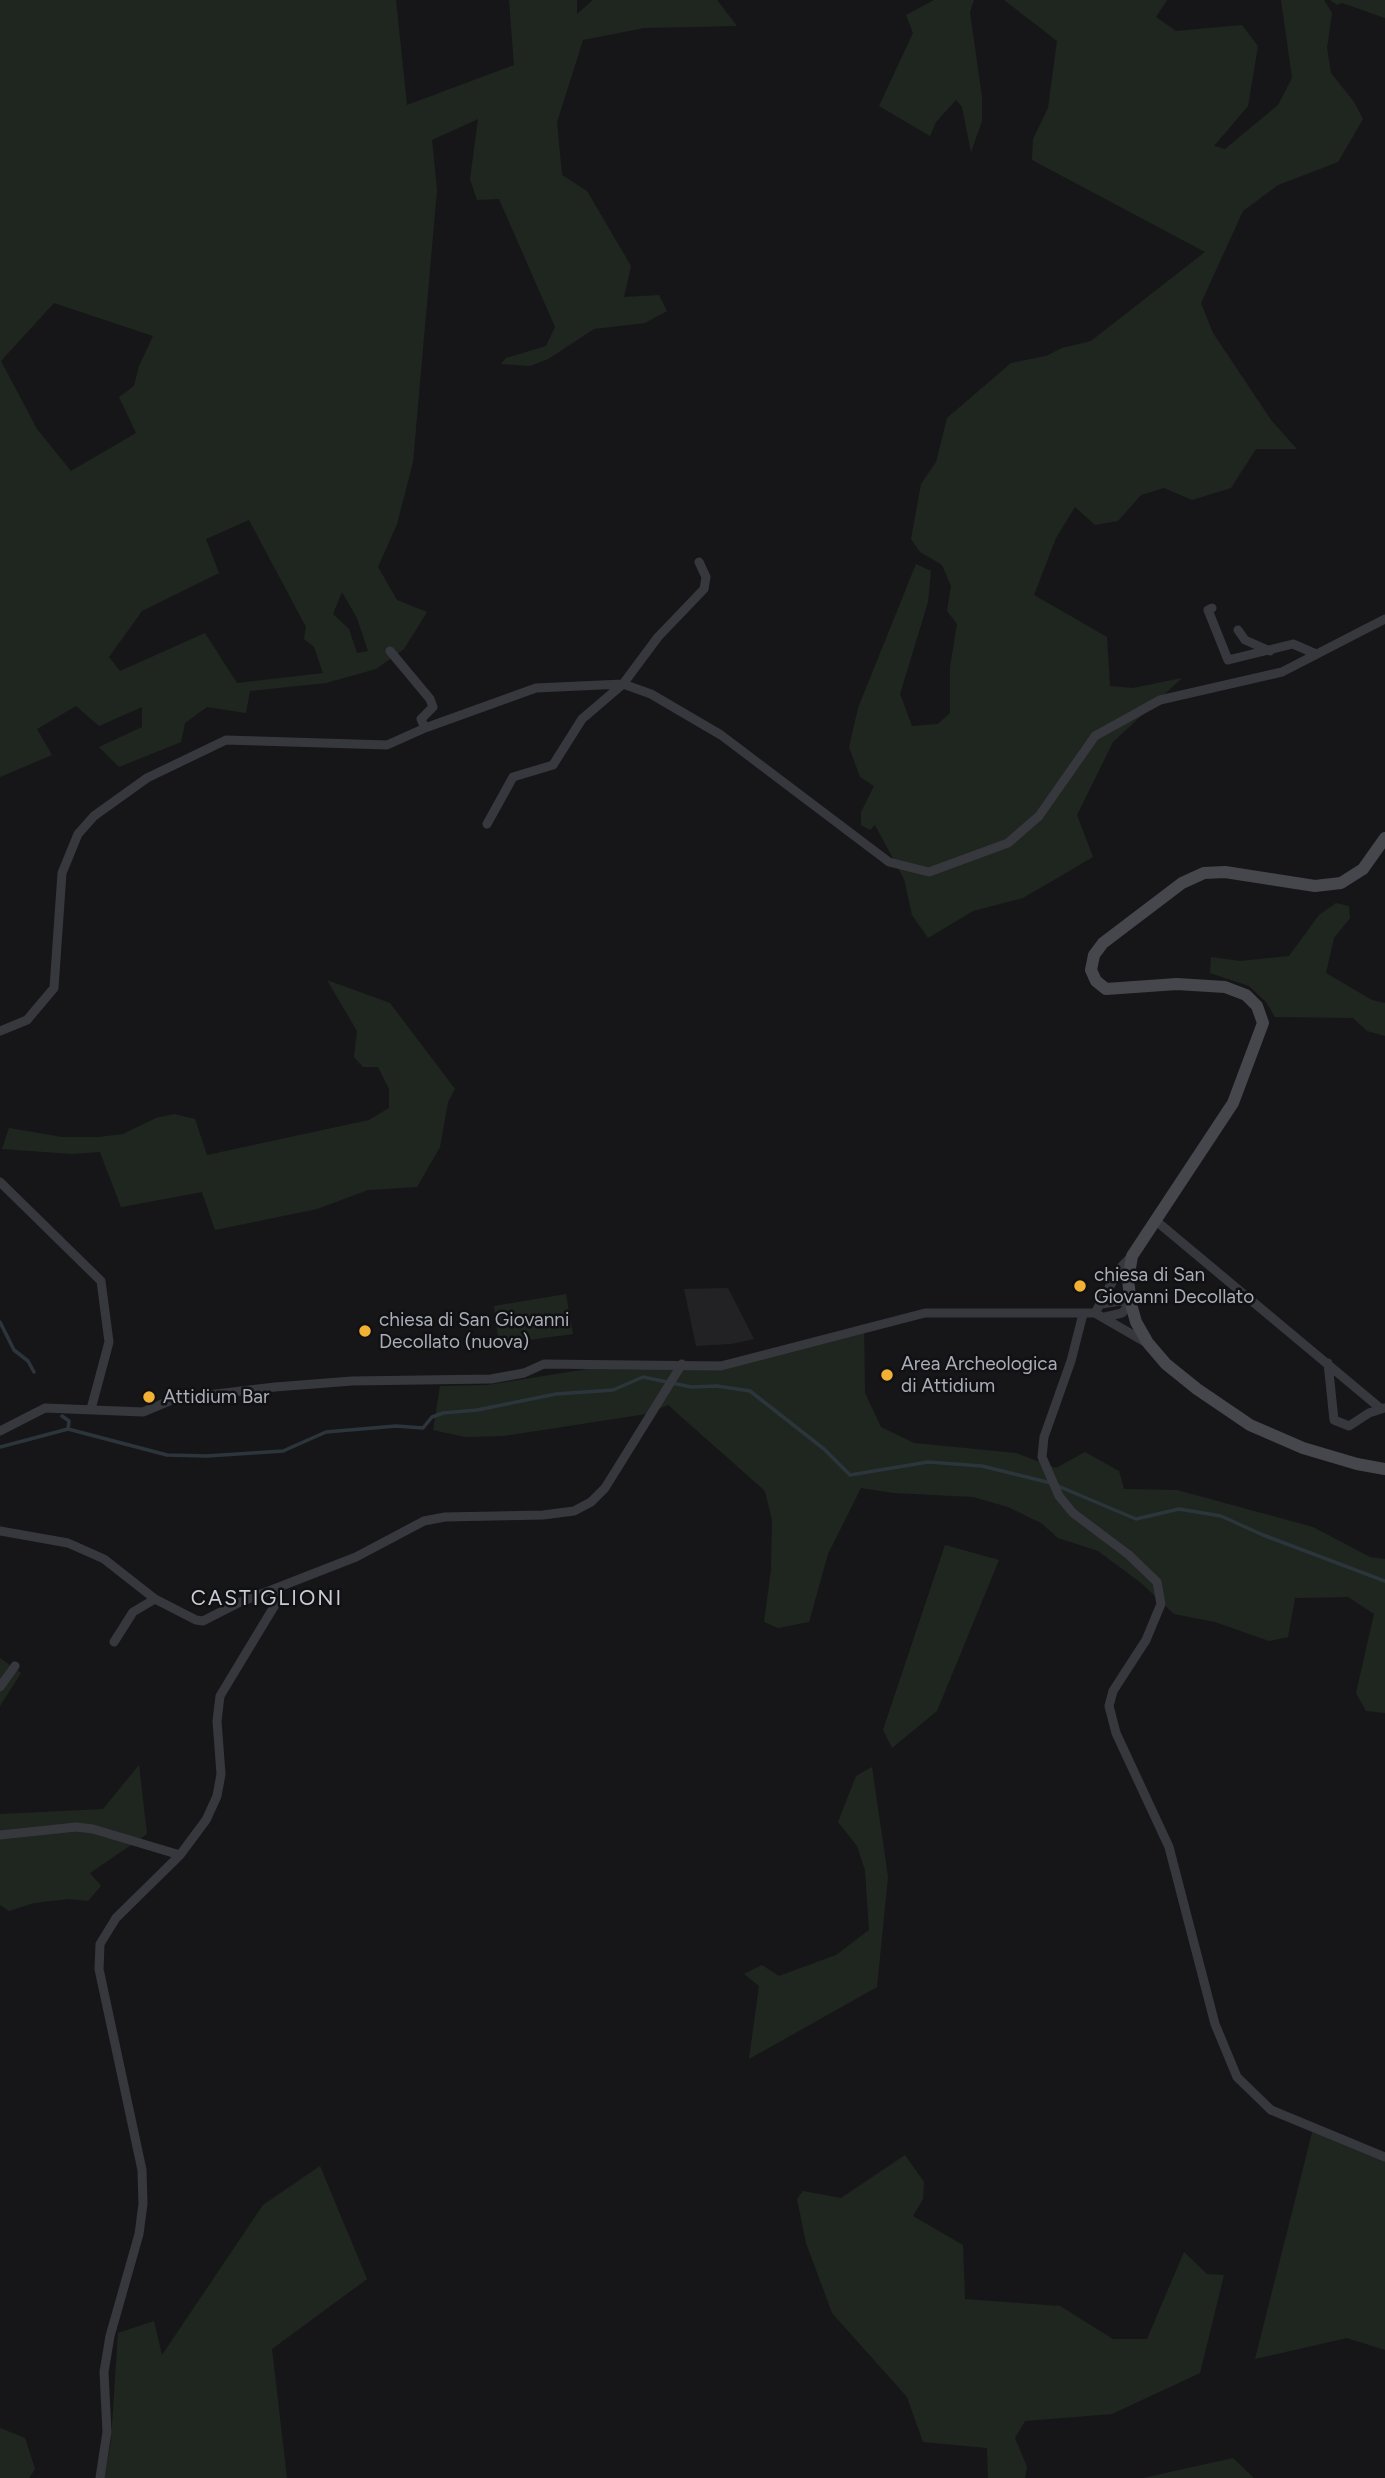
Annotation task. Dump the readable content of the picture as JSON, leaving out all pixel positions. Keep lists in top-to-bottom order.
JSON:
{
  "districts": ["CASTIGLIONI"],
  "places": [
    "chiesa di San Giovanni Decollato",
    "chiesa di San Giovanni Decollato (nuova)",
    "Area Archeologica di Attidium",
    "Attidium Bar"
  ]
}
